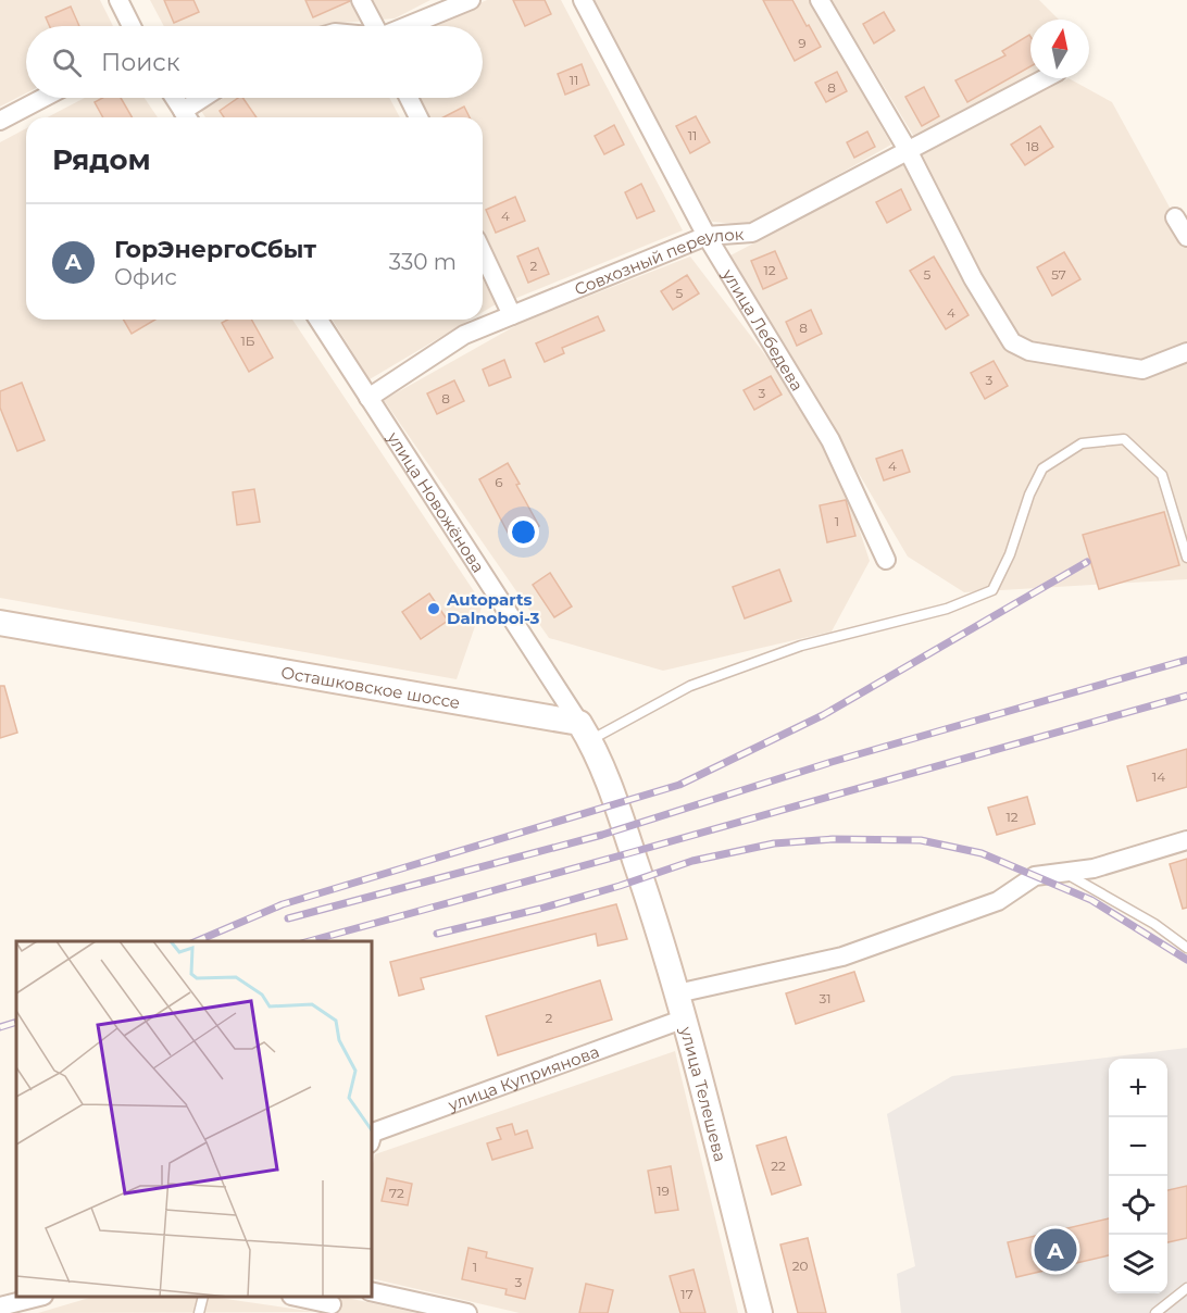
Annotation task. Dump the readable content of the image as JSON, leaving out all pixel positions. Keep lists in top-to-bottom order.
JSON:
{
  "streets": {
    "street": [
      "Совхозный переулок",
      "улица Лебедева",
      "улица Новожёнова",
      "Осташковское шоссе",
      "улица Куприянова",
      "улица Телешева"
    ]
  },
  "crossings": [
    ["Совхозный переулок", "улица Лебедева"],
    ["Совхозный переулок", "улица Новожёнова"],
    ["улица Новожёнова", "Осташковское шоссе"],
    ["улица Новожёнова", "улица Телешева"],
    ["Осташковское шоссе", "улица Телешева"],
    ["улица Куприянова", "улица Телешева"]
  ],
  "places": ["Autoparts Dalnoboi-3"],
  "house_numbers": [
    "9",
    "11",
    "8",
    "11",
    "18",
    "4",
    "2",
    "12",
    "5",
    "57",
    "5",
    "4",
    "8",
    "1Б",
    "3",
    "3",
    "8",
    "4",
    "6",
    "1",
    "14",
    "12",
    "31",
    "2",
    "22",
    "19",
    "72",
    "20",
    "1",
    "3",
    "17"
  ],
  "north": "top",
  "page": {
    "search": "Поиск",
    "heading": "Рядом",
    "list": [
      {
        "mark": "A",
        "name": "ГорЭнергоСбыт",
        "note": "Офис",
        "value": "330 m"
      }
    ],
    "map_buttons": ["+", "−"],
    "pins": "A"
  }
}
